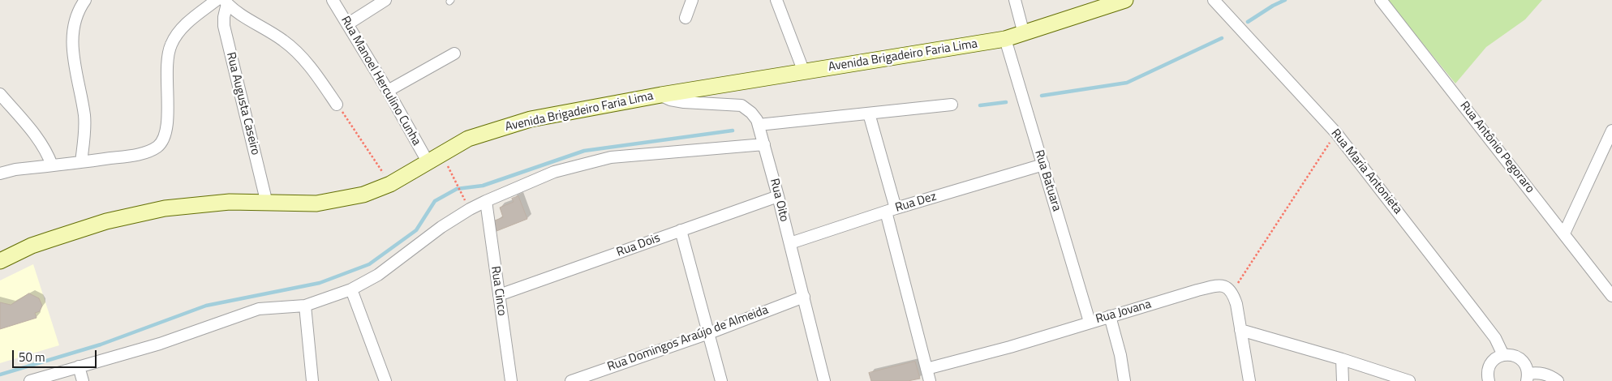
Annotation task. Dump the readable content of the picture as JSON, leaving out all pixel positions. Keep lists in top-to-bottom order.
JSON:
{
  "streets": {
    "main road": ["Avenida Brigadeiro Faria Lima"],
    "street": [
      "Rua Manoel Herculino Cunha",
      "Rua Augusta Caseiro",
      "Rua Antônio Pegoraro",
      "Rua Maria Antonieta",
      "Rua Batuara",
      "Rua Oito",
      "Rua Dez",
      "Rua Dois",
      "Rua Cinco",
      "Rua Jovana",
      "Rua Domingos Araújo de Almeida"
    ]
  },
  "crossings": [
    ["Avenida Brigadeiro Faria Lima", "Rua Manoel Herculino Cunha"],
    ["Avenida Brigadeiro Faria Lima", "Rua Augusta Caseiro"],
    ["Avenida Brigadeiro Faria Lima", "Rua Batuara"],
    ["Avenida Brigadeiro Faria Lima", "Rua Oito"],
    ["Rua Batuara", "Rua Dez"],
    ["Rua Batuara", "Rua Jovana"],
    ["Rua Oito", "Rua Dez"],
    ["Rua Oito", "Rua Dois"],
    ["Rua Oito", "Rua Domingos Araújo de Almeida"],
    ["Rua Dois", "Rua Cinco"]
  ],
  "scale_bar": "50 m"
}
